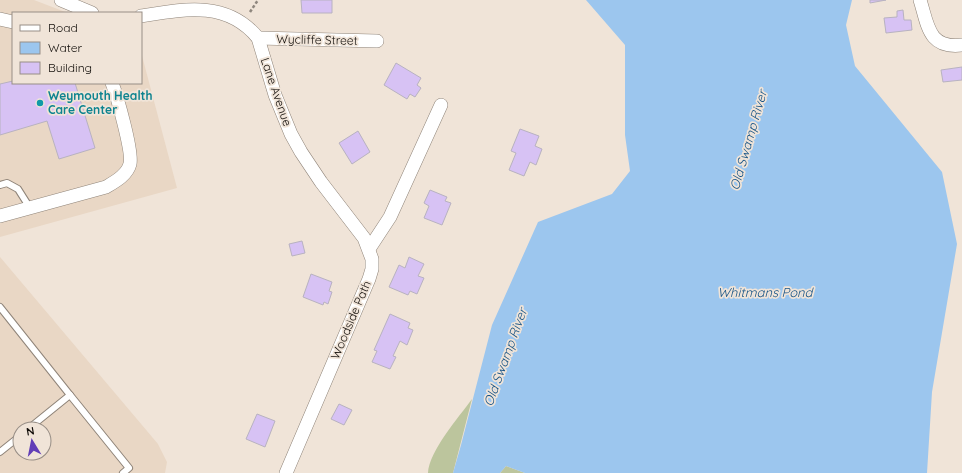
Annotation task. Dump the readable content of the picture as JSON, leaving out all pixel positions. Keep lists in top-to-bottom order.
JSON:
{
  "streets": {
    "street": ["Wycliffe Street", "Lane Avenue", "Woodside Path"]
  },
  "crossings": [
    ["Wycliffe Street", "Lane Avenue"],
    ["Lane Avenue", "Woodside Path"]
  ],
  "water": ["Old Swamp River", "Whitmans Pond"],
  "places": ["Weymouth Health Care Center"],
  "legend": ["Road", "Water", "Building"],
  "north": "top"
}
